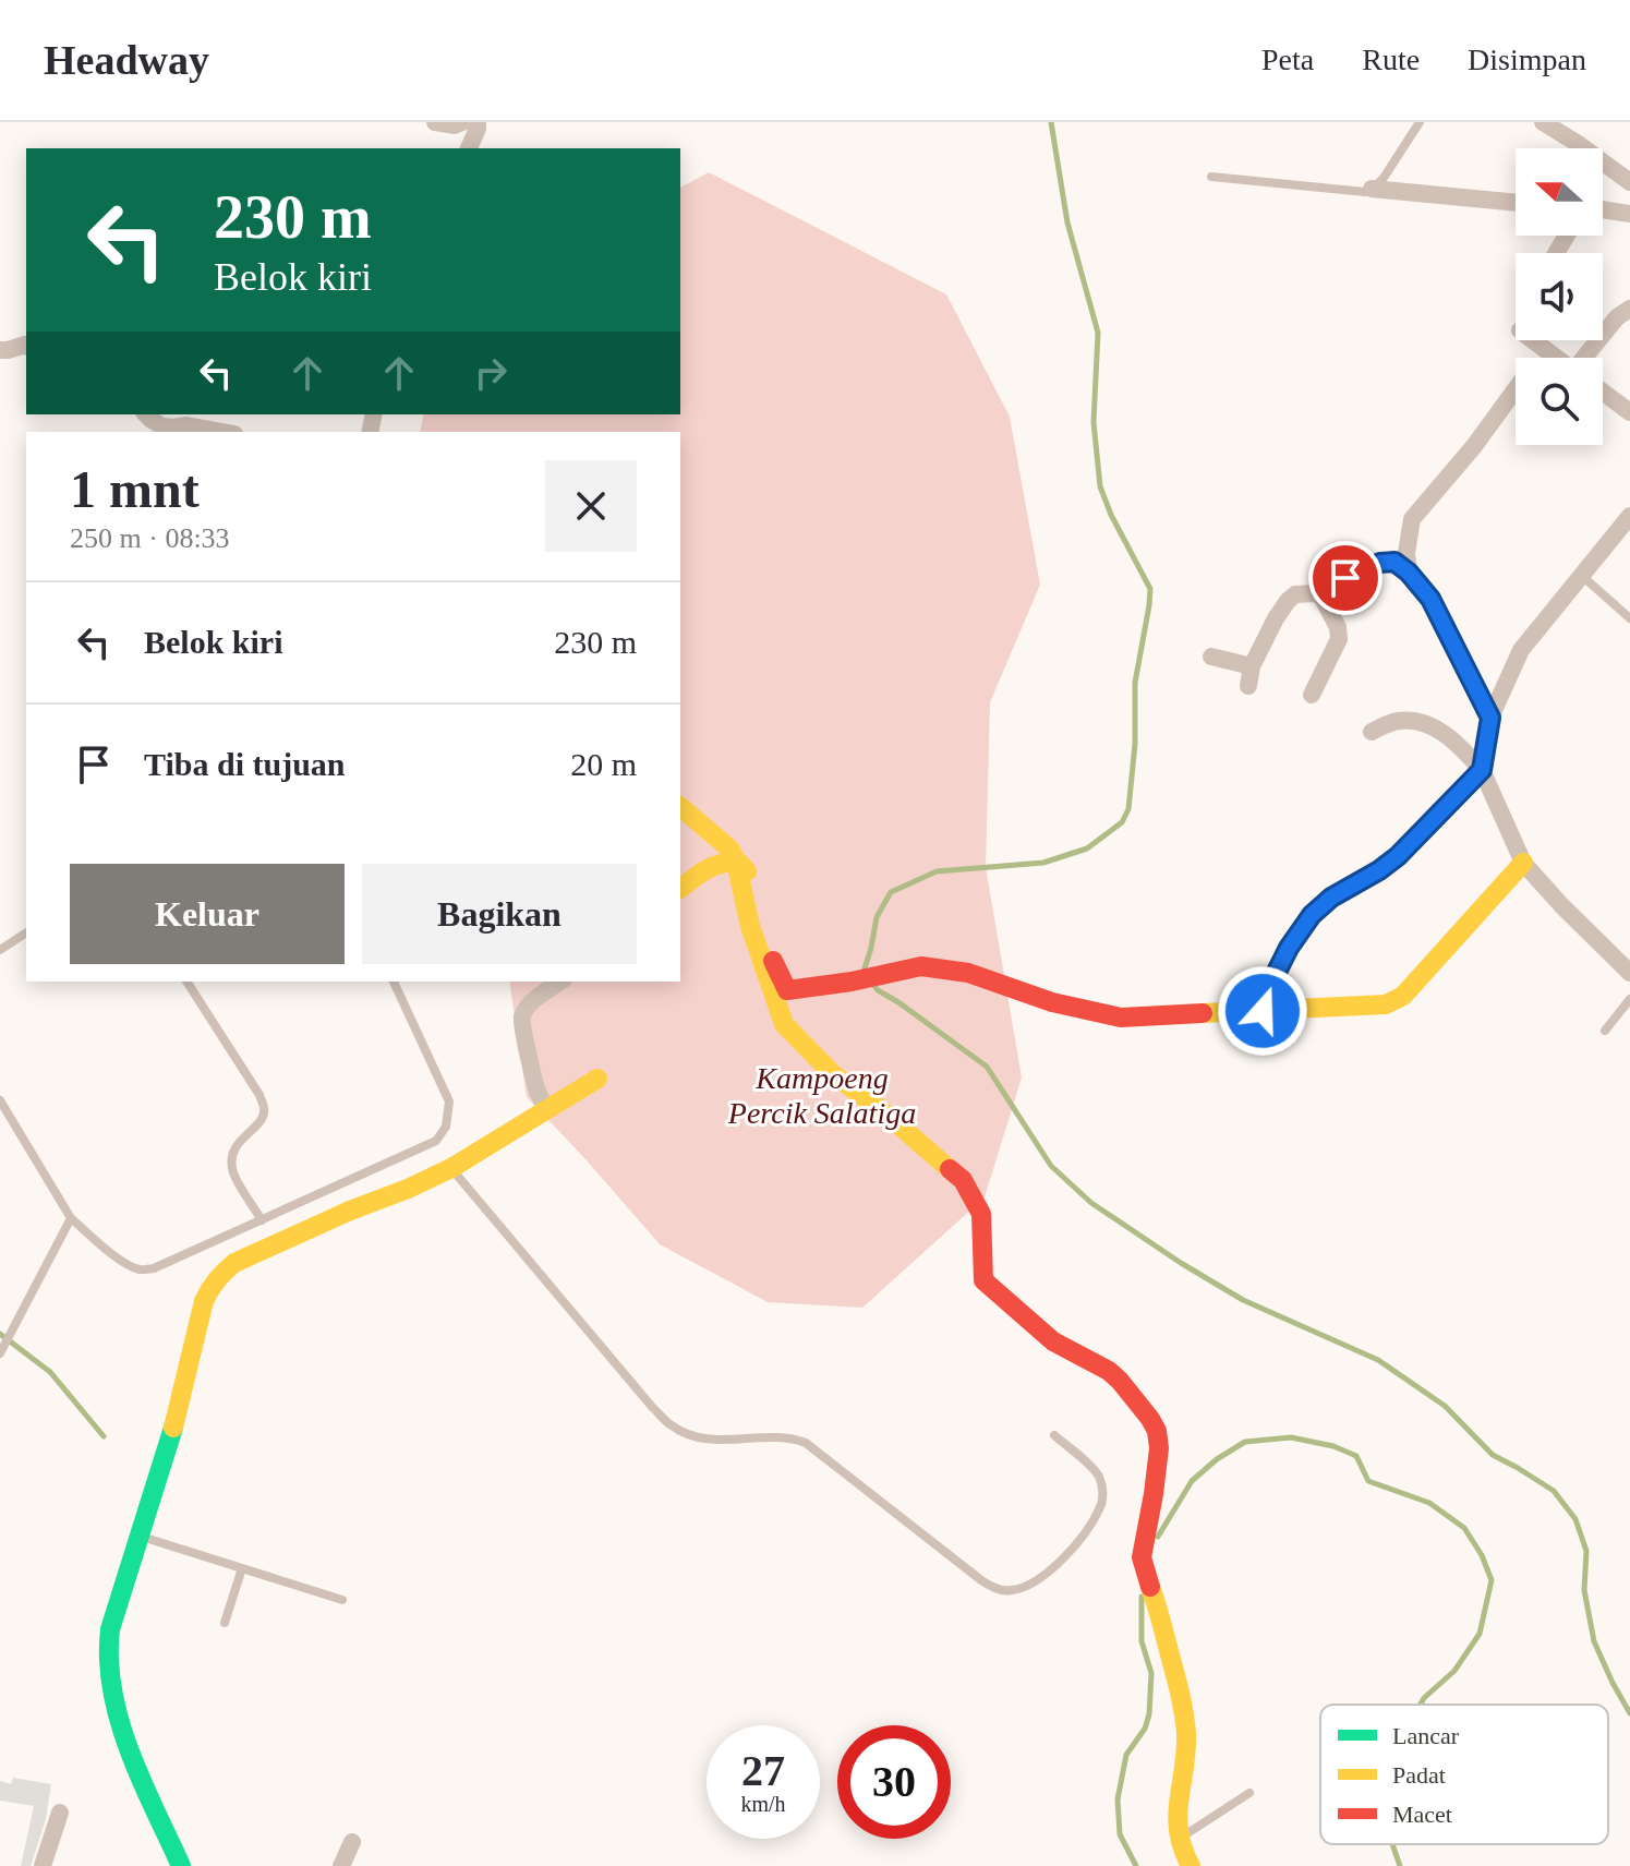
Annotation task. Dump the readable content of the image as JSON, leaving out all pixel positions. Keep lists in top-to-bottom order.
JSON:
{
  "parks": ["Kampoeng Percik Salatiga"],
  "legend": ["Lancar", "Padat", "Macet"],
  "north": "left",
  "page": {
    "header": "Headway",
    "nav": ["Peta", "Rute", "Disimpan"],
    "turn": ["230 m", "Belok kiri"],
    "heading": ["1 mnt", "250 m · 08:33"],
    "list": [
      {
        "name": "Belok kiri",
        "value": "230 m"
      },
      {
        "name": "Tiba di tujuan",
        "value": "20 m"
      }
    ],
    "buttons": ["Keluar", "Bagikan"],
    "speed": "27 km/h",
    "limit": "30"
  }
}
